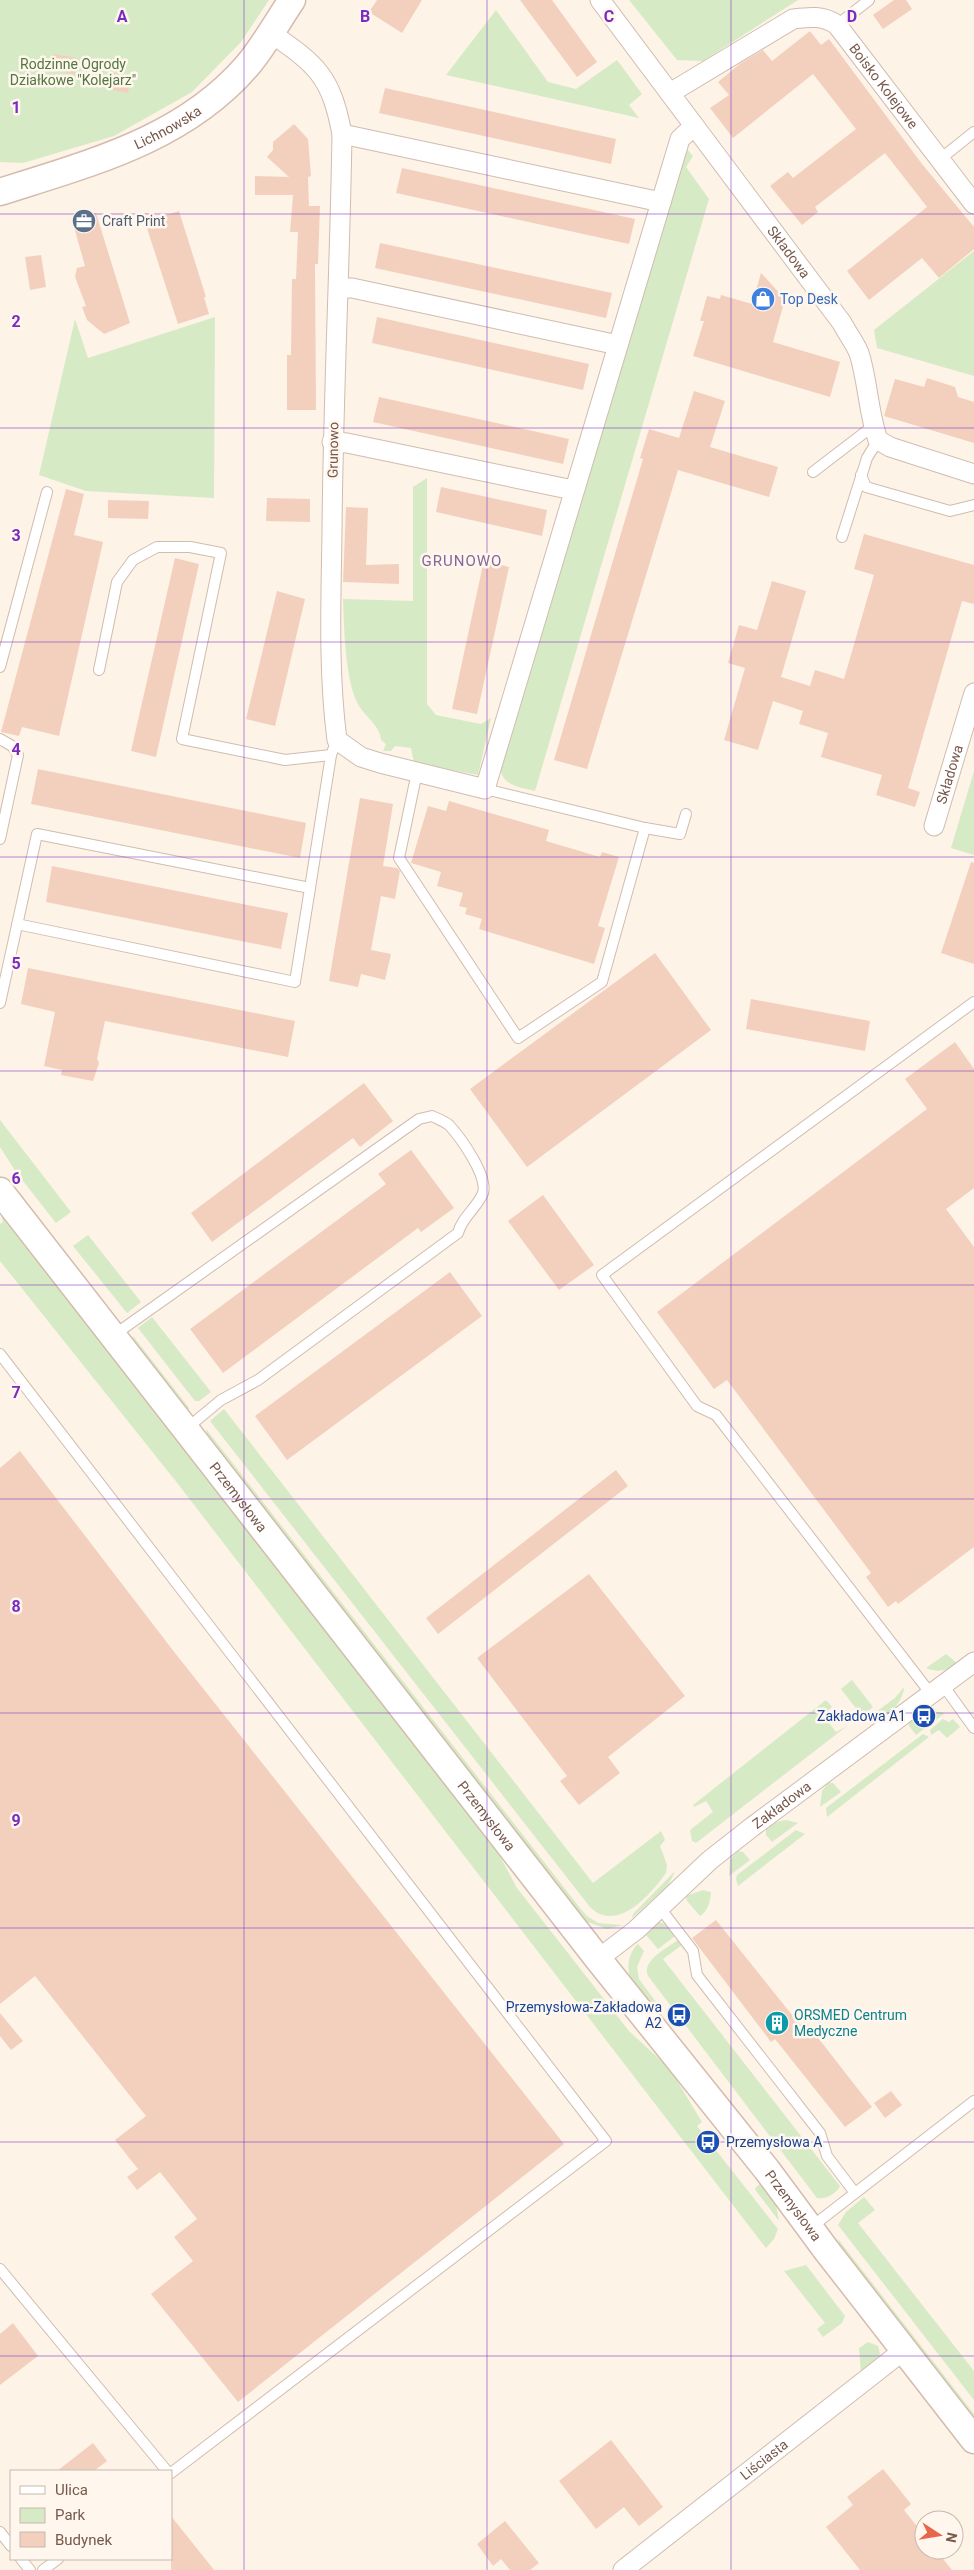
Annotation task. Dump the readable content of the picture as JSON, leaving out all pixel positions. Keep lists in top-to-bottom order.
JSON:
{
  "streets": {
    "street": [
      "Boisko Kolejowe",
      "Lichnowska",
      "Składowa",
      "Grunowo",
      "Przemysłowa",
      "Zakładowa",
      "Liściasta"
    ]
  },
  "crossings": [
    ["Lichnowska", "Grunowo"],
    ["Przemysłowa", "Zakładowa"],
    ["Przemysłowa", "Liściasta"]
  ],
  "districts": ["GRUNOWO"],
  "parks": ["Rodzinne Ogrody Działkowe \"Kolejarz\""],
  "places": {
    "office": ["Craft Print"],
    "shop": ["Top Desk"],
    "bus stop": ["Zakładowa A1", "Przemysłowa-Zakładowa A2", "Przemysłowa A"],
    "building": ["ORSMED Centrum Medyczne"]
  },
  "legend": ["Ulica", "Park", "Budynek"],
  "north": "right",
  "grid": {
    "columns": [
      "A",
      "B",
      "C",
      "D"
    ],
    "rows": [
      "1",
      "2",
      "3",
      "4",
      "5",
      "6",
      "7",
      "8",
      "9"
    ]
  }
}
